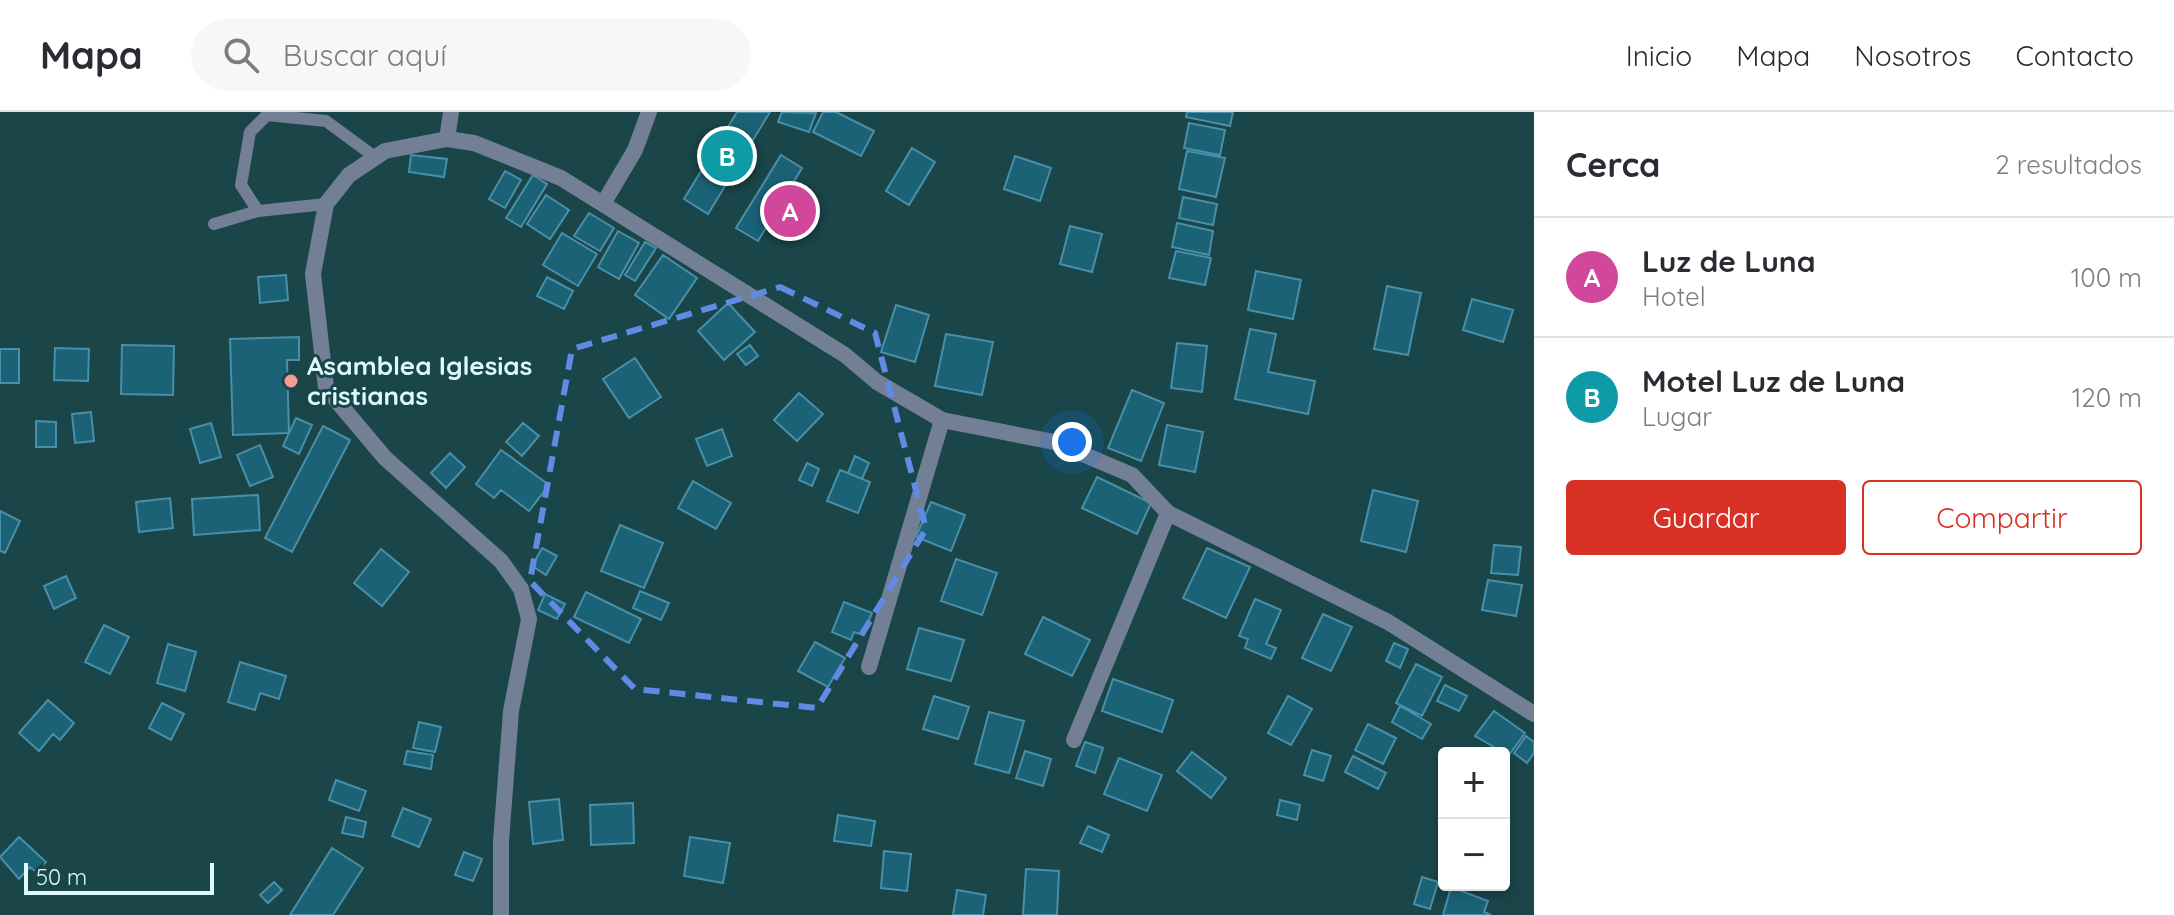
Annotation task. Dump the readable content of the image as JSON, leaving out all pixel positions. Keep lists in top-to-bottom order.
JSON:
{
  "places": ["Asamblea Iglesias cristianas"],
  "scale_bar": "50 m",
  "page": {
    "header": "Mapa",
    "search": "Buscar aquí",
    "nav": [
      "Inicio",
      "Mapa",
      "Nosotros",
      "Contacto"
    ],
    "heading": ["Cerca", "2 resultados"],
    "pins": ["B", "A"],
    "list": [
      {
        "mark": "A",
        "name": "Luz de Luna",
        "note": "Hotel",
        "value": "100 m"
      },
      {
        "mark": "B",
        "name": "Motel Luz de Luna",
        "note": "Lugar",
        "value": "120 m"
      }
    ],
    "buttons": ["Guardar", "Compartir"],
    "map_buttons": ["+", "−"],
    "scale": "50 m"
  }
}
